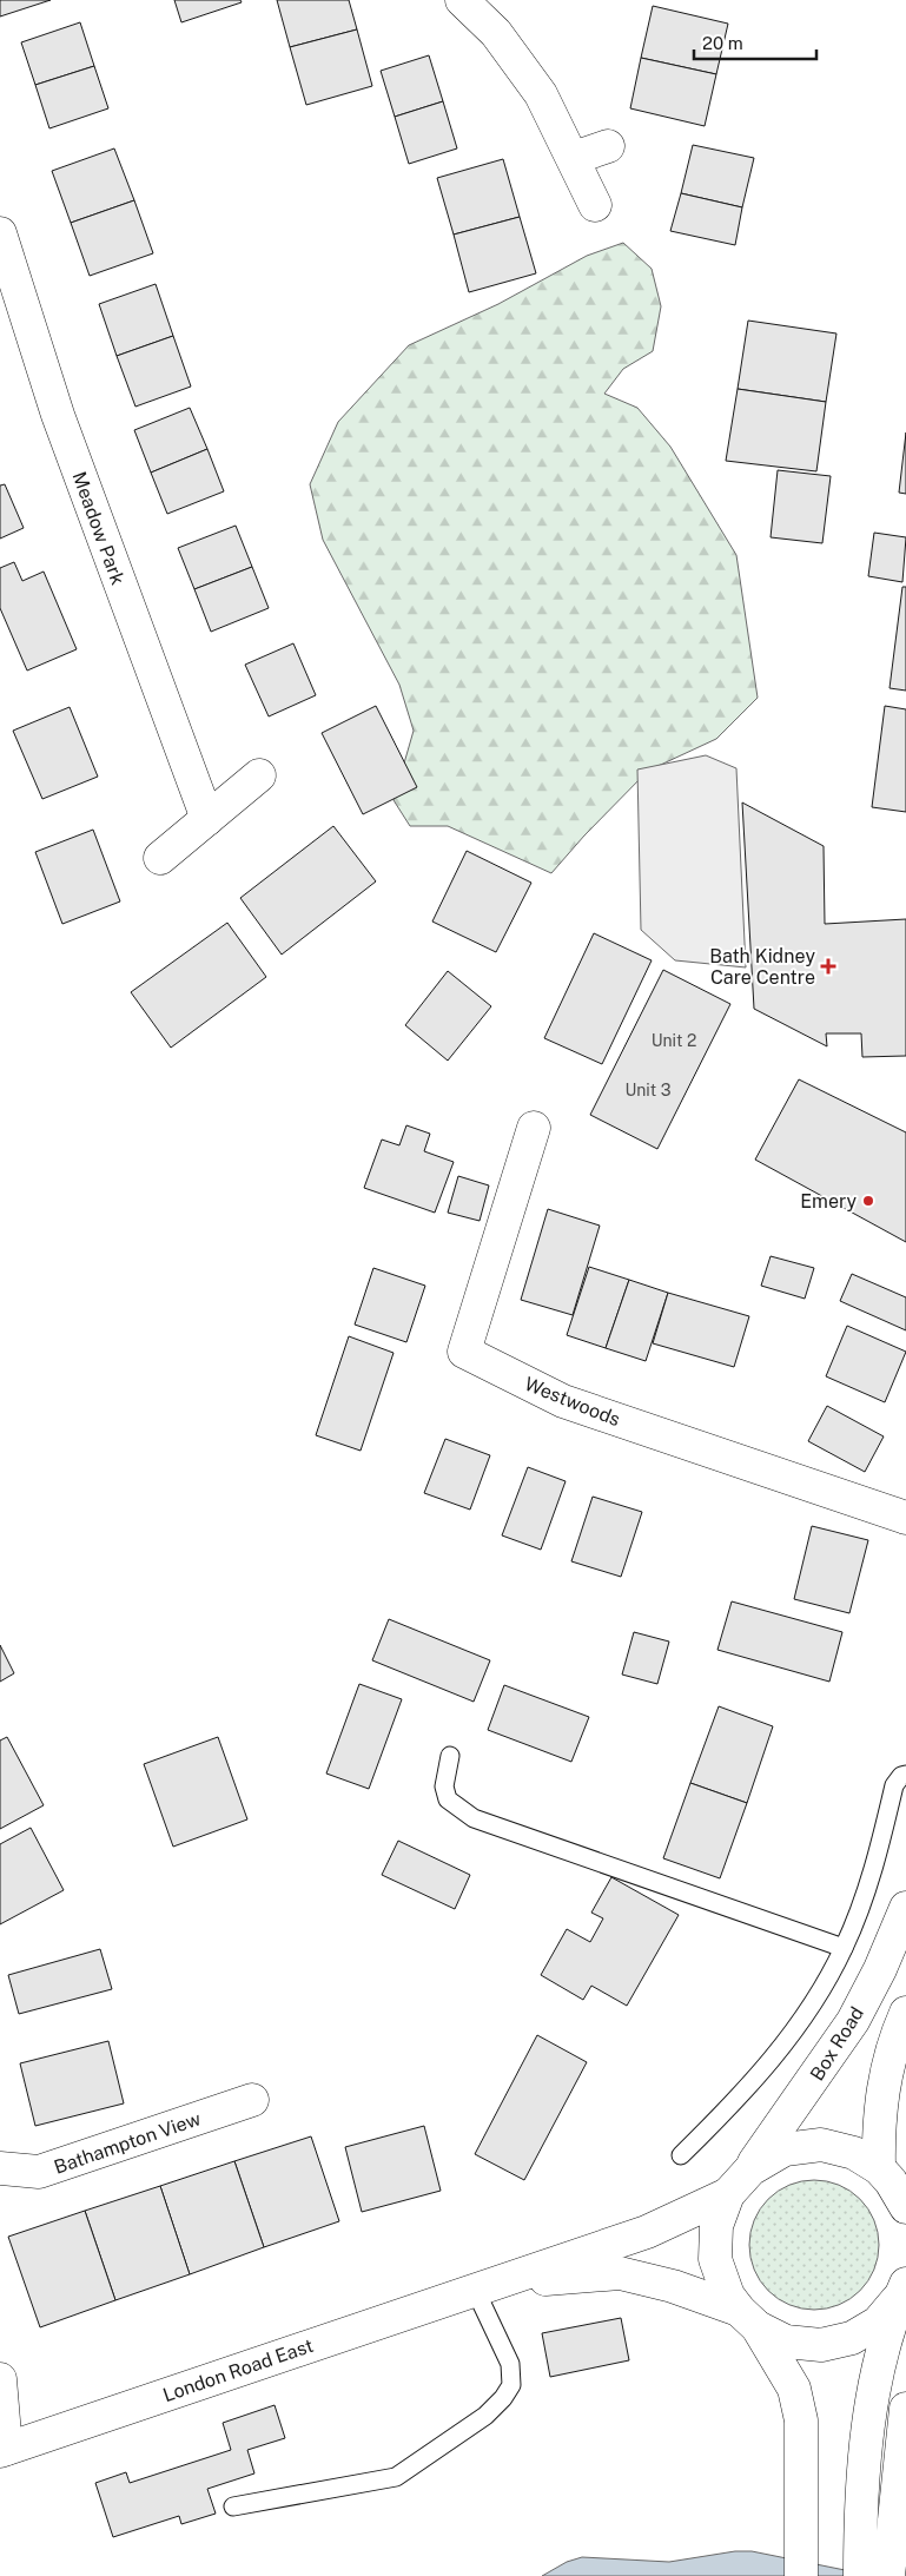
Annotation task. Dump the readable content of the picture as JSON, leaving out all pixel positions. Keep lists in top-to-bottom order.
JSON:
{
  "streets": {
    "main road": [
      "Meadow Park",
      "Westwoods",
      "Box Road",
      "Bathampton View",
      "London Road East"
    ]
  },
  "places": {
    "health": ["Bath Kidney Care Centre"],
    "other": ["Emery"]
  },
  "house_numbers": ["Unit 2", "Unit 3"],
  "scale_bar": "20 m"
}
